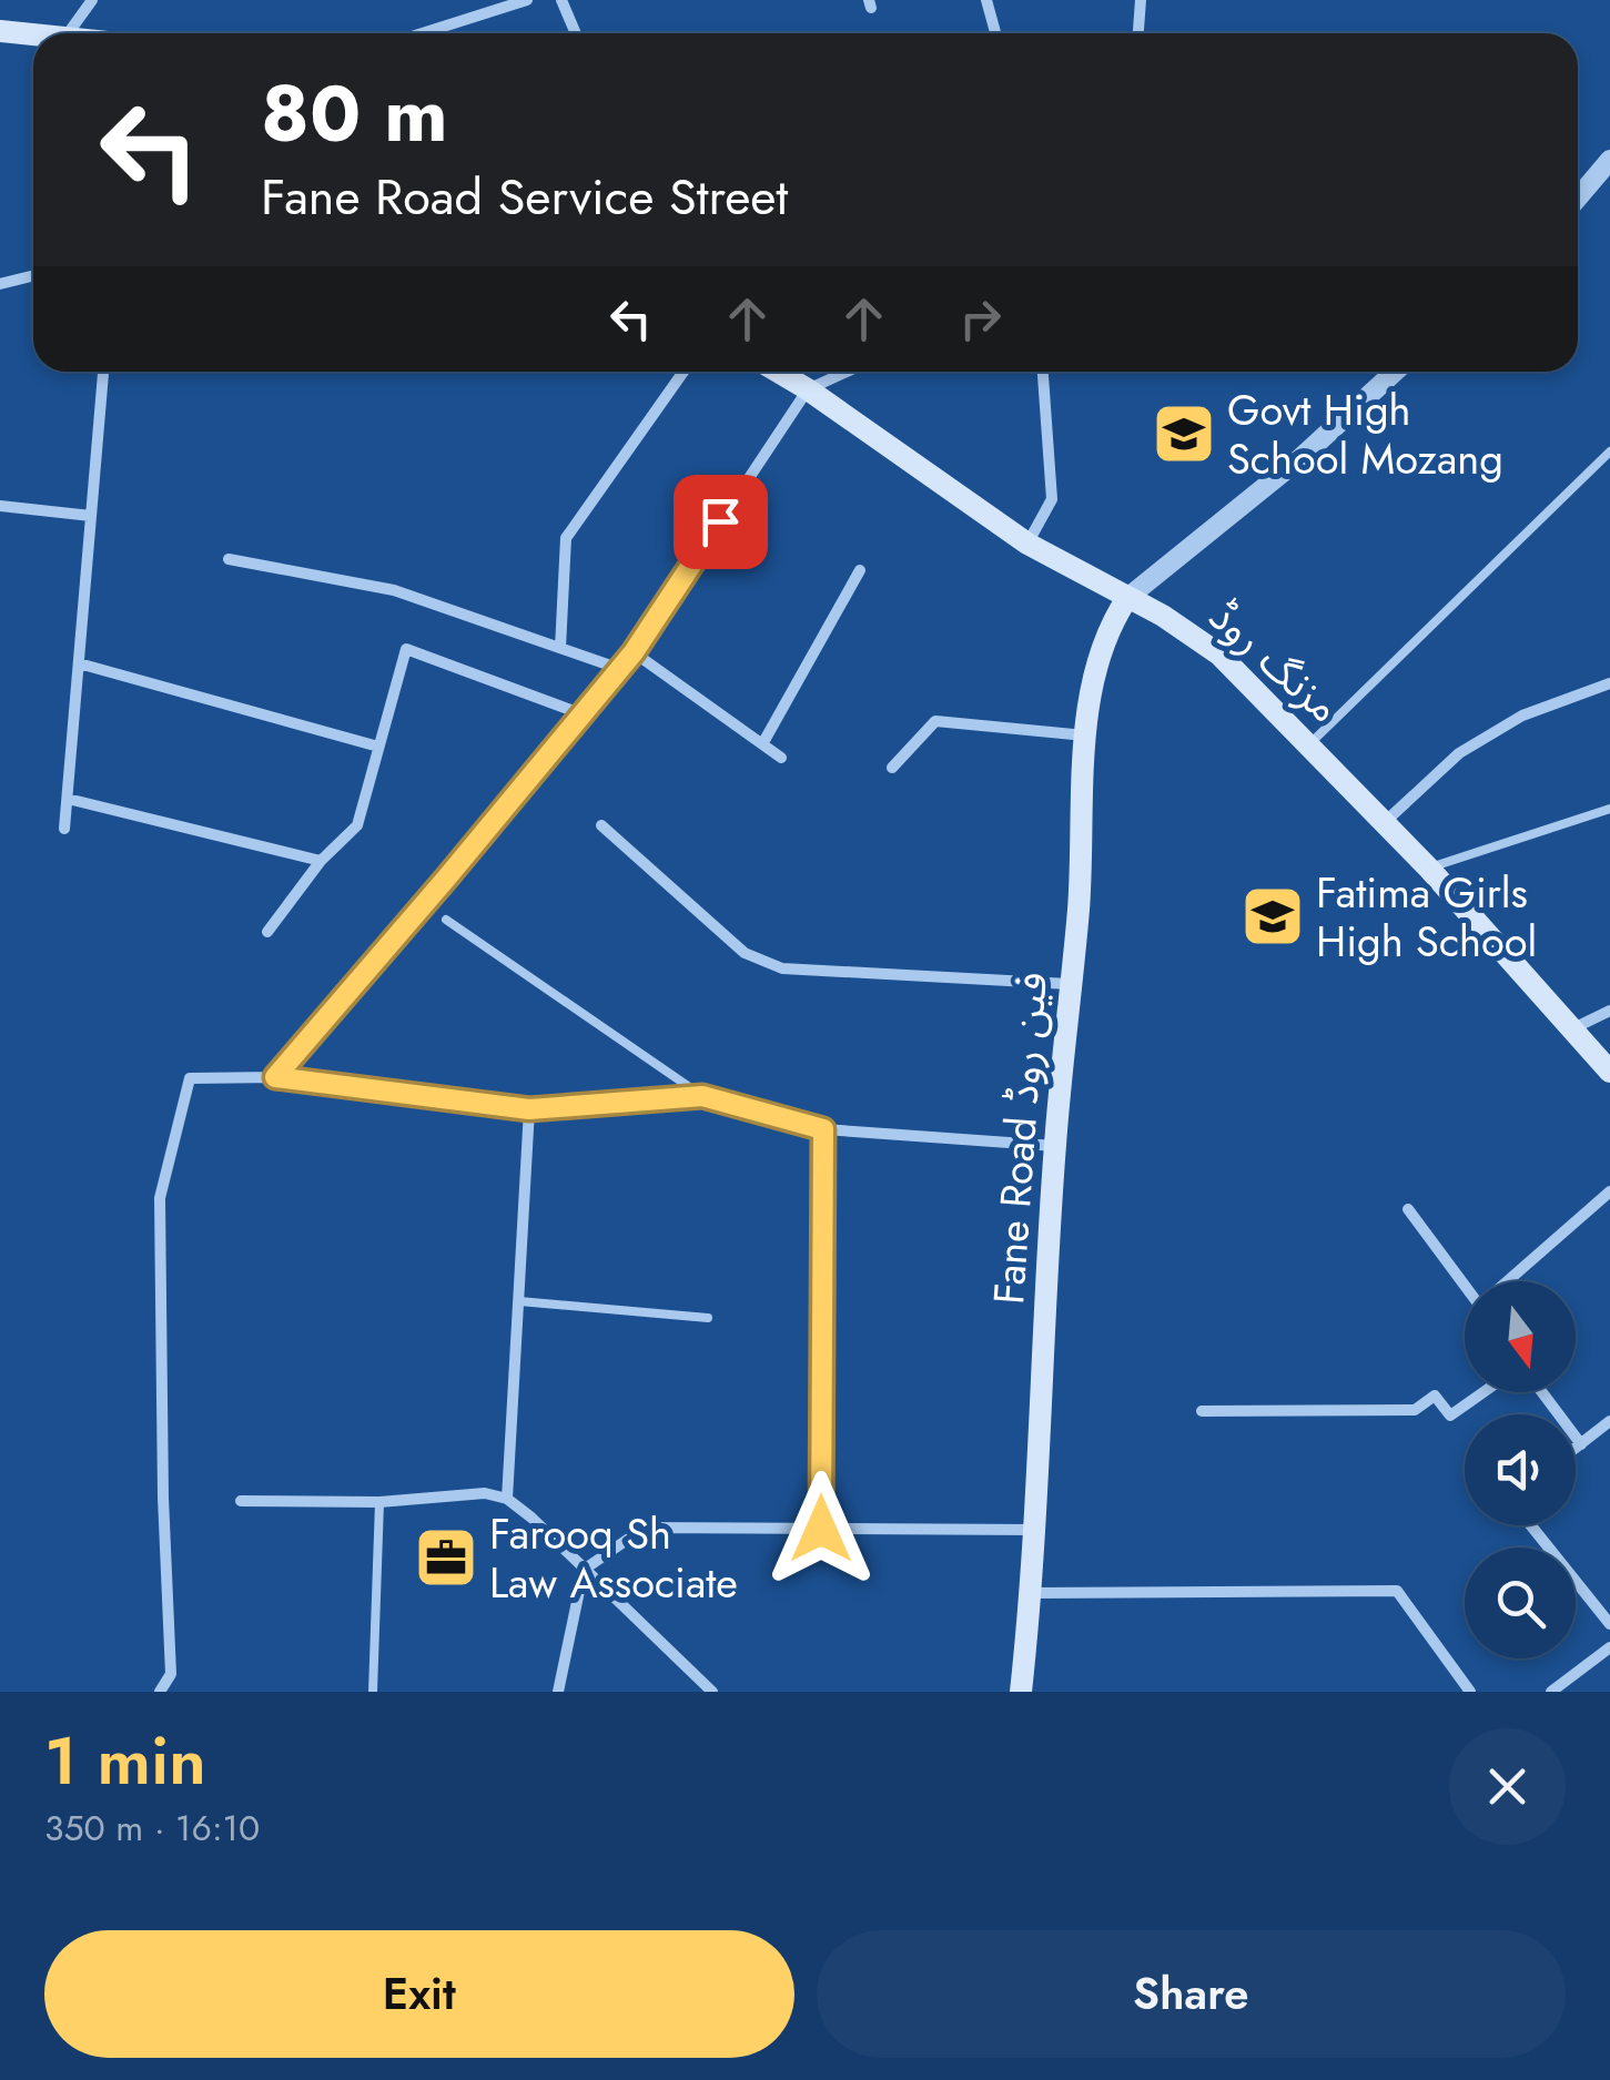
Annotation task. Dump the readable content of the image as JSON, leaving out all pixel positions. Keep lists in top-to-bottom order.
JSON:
{
  "streets": {
    "main road": ["مزنگ روڈ", "Fane Road فین روڈ"]
  },
  "crossings": [
    ["مزنگ روڈ", "Fane Road فین روڈ"]
  ],
  "places": {
    "school or university": ["Govt High School Mozang", "Fatima Girls High School"],
    "office": ["Farooq Sh Law Associate"]
  },
  "north": "bottom",
  "page": {
    "turn": ["80 m", "Fane Road Service Street"],
    "heading": ["1 min", "350 m · 16:10"],
    "buttons": ["Exit", "Share"]
  }
}
